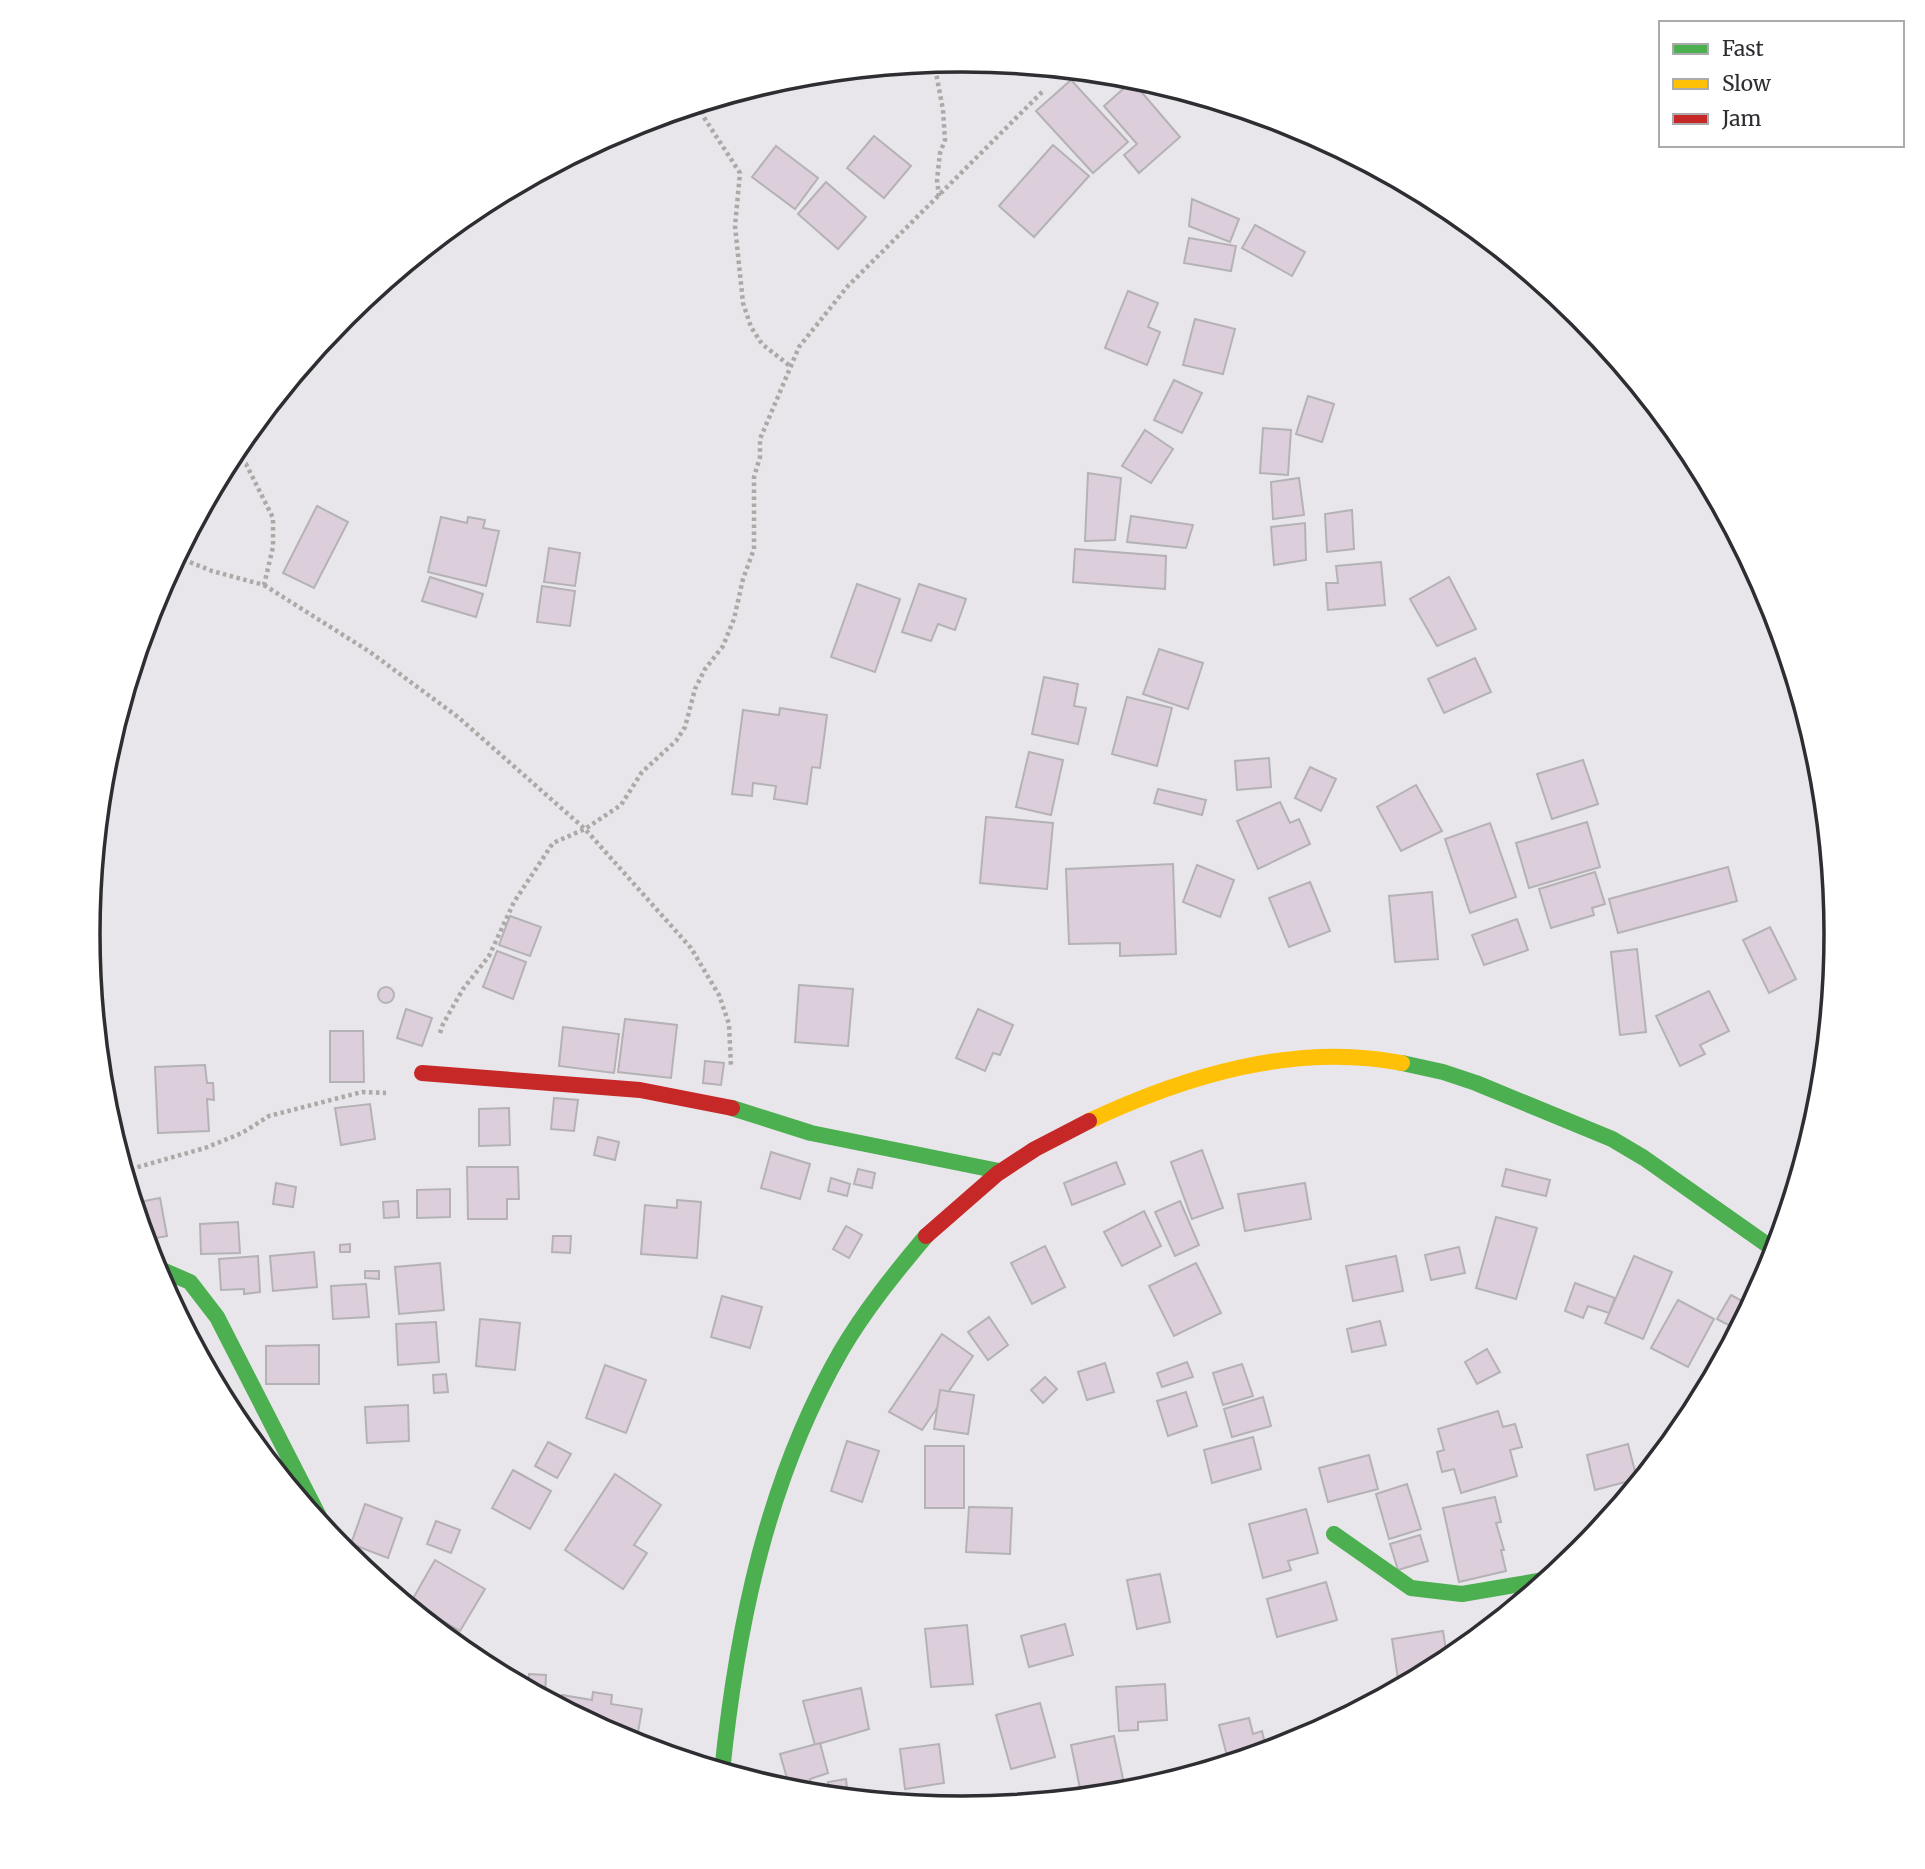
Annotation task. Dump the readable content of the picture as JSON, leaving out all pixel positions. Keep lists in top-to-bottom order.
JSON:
{
  "legend": ["Fast", "Slow", "Jam"]
}
